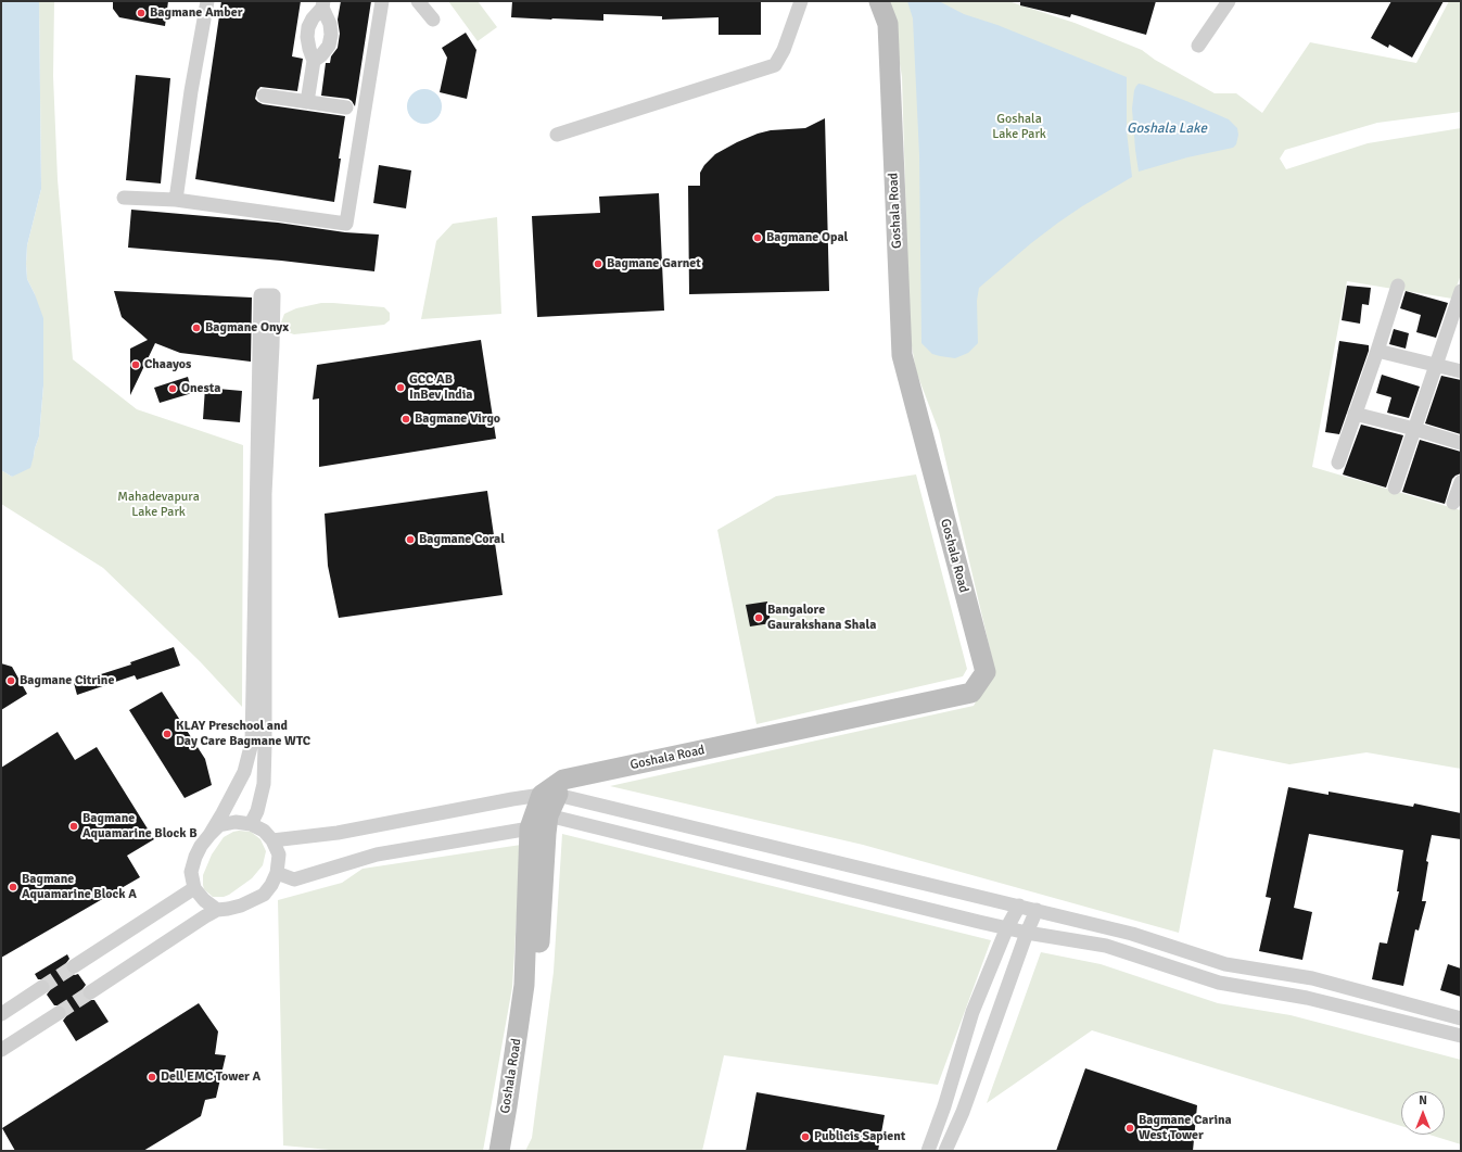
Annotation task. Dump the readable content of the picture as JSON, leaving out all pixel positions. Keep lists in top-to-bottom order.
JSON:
{
  "streets": {
    "street": ["Goshala Road"]
  },
  "water": ["Goshala Lake"],
  "parks": ["Goshala Lake Park", "Mahadevapura Lake Park"],
  "places": [
    "Bagmane Amber",
    "Bagmane Opal",
    "Bagmane Garnet",
    "Bagmane Onyx",
    "Chaayos",
    "GCC AB InBev India",
    "Onesta",
    "Bagmane Virgo",
    "Bagmane Coral",
    "Bangalore Gaurakshana Shala",
    "Bagmane Citrine",
    "KLAY Preschool and Day Care Bagmane WTC",
    "Bagmane Aquamarine Block B",
    "Bagmane Aquamarine Block A",
    "Dell EMC Tower A",
    "Bagmane Carina West Tower",
    "Publicis Sapient"
  ],
  "north": "top"
}
